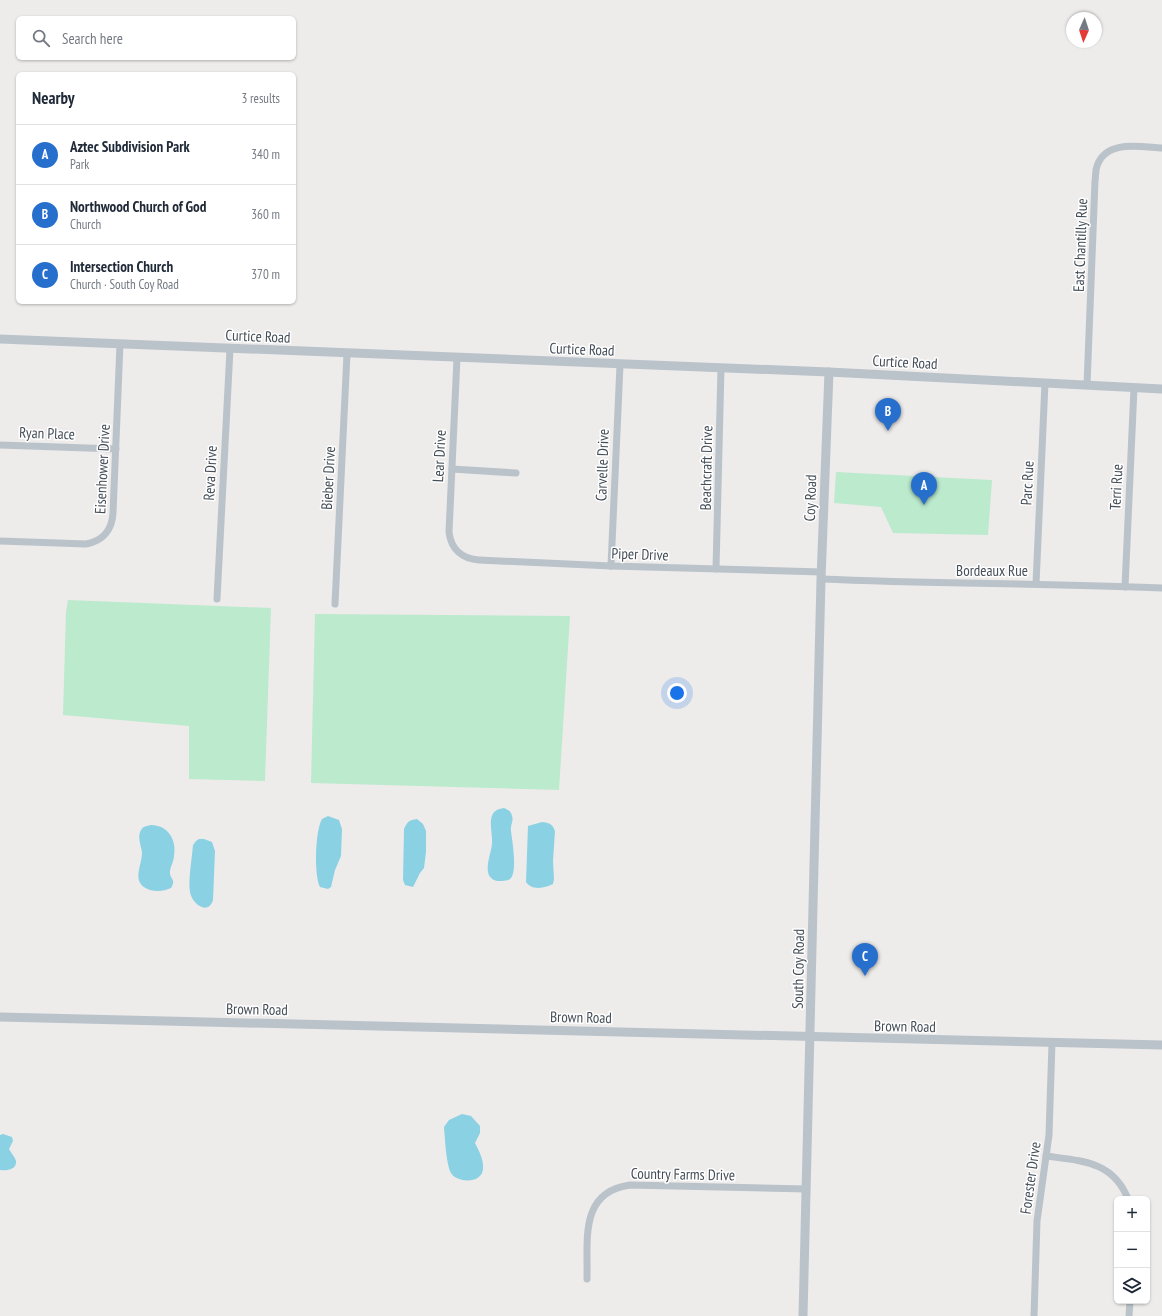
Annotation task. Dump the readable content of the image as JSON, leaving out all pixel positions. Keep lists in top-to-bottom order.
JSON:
{
  "streets": {
    "street": [
      "East Chantilly Rue",
      "Curtice Road",
      "Ryan Place",
      "Lear Drive",
      "Carvelle Drive",
      "Beachcraft Drive",
      "Eisenhower Drive",
      "Reva Drive",
      "Bieber Drive",
      "Parc Rue",
      "Terri Rue",
      "Coy Road",
      "Piper Drive",
      "Bordeaux Rue",
      "South Coy Road",
      "Brown Road",
      "Country Farms Drive",
      "Forester Drive"
    ]
  },
  "crossings": [
    ["East Chantilly Rue", "Curtice Road"],
    ["Curtice Road", "Lear Drive"],
    ["Curtice Road", "Carvelle Drive"],
    ["Curtice Road", "Beachcraft Drive"],
    ["Curtice Road", "Eisenhower Drive"],
    ["Curtice Road", "Reva Drive"],
    ["Curtice Road", "Bieber Drive"],
    ["Curtice Road", "Parc Rue"],
    ["Curtice Road", "Terri Rue"],
    ["Curtice Road", "Coy Road"],
    ["Ryan Place", "Eisenhower Drive"],
    ["Lear Drive", "Piper Drive"],
    ["Carvelle Drive", "Piper Drive"],
    ["Beachcraft Drive", "Piper Drive"],
    ["Parc Rue", "Bordeaux Rue"],
    ["Terri Rue", "Bordeaux Rue"],
    ["Coy Road", "Piper Drive"],
    ["Coy Road", "Bordeaux Rue"],
    ["Coy Road", "South Coy Road"],
    ["Piper Drive", "Bordeaux Rue"],
    ["South Coy Road", "Brown Road"],
    ["South Coy Road", "Country Farms Drive"],
    ["Brown Road", "Forester Drive"]
  ],
  "north": "bottom",
  "page": {
    "search": "Search here",
    "heading": ["Nearby", "3 results"],
    "list": [
      {
        "mark": "A",
        "name": "Aztec Subdivision Park",
        "note": "Park",
        "value": "340 m"
      },
      {
        "mark": "B",
        "name": "Northwood Church of God",
        "note": "Church",
        "value": "360 m"
      },
      {
        "mark": "C",
        "name": "Intersection Church",
        "note": "Church · South Coy Road",
        "value": "370 m"
      }
    ],
    "pins": ["B", "A", "C"],
    "map_buttons": ["+", "−"]
  }
}
